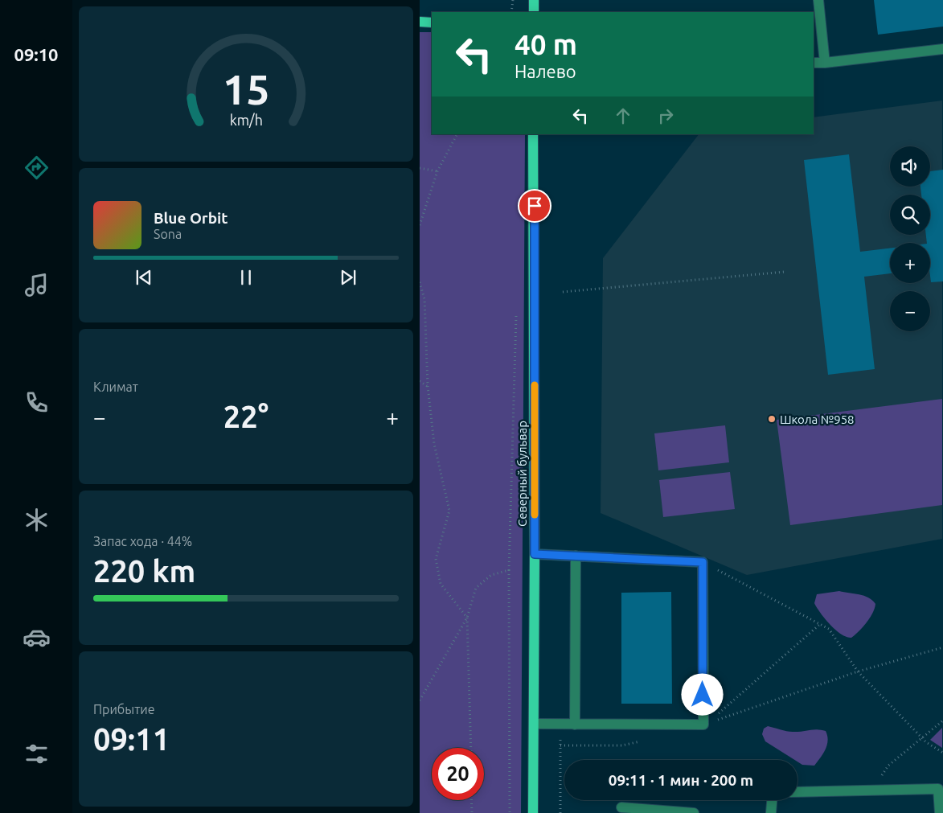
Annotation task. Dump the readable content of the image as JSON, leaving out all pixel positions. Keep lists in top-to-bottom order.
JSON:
{
  "streets": {
    "main road": ["Северный бульвар"]
  },
  "places": ["Школа №958"],
  "page": {
    "tabs": "09:10",
    "turn": ["40 m", "Налево"],
    "map_buttons": ["+", "−"],
    "song": ["Blue Orbit", "Sona"],
    "tile": [
      "Климат",
      ["Запас хода · 44%", "220 km"],
      ["Прибытие", "09:11"]
    ],
    "heat": ["−", "22°", "+"],
    "limit": "20",
    "trip": "09:11 · 1 мин · 200 m",
    "gauge": ["15", "km/h"]
  }
}
